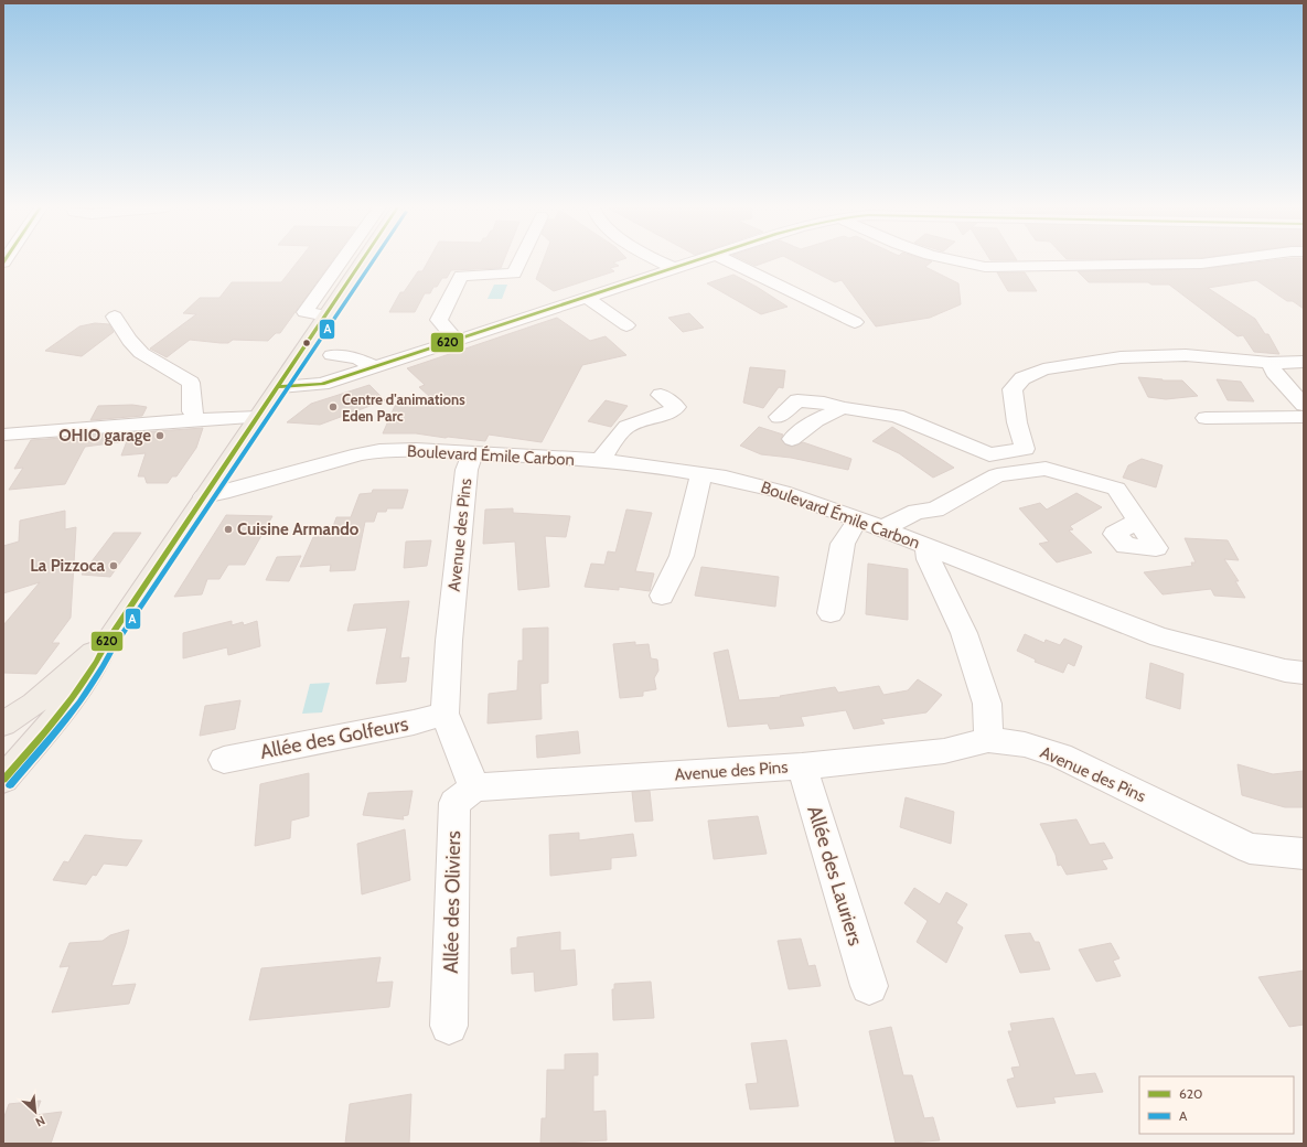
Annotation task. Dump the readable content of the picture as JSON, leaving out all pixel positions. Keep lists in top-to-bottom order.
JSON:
{
  "streets": {
    "street": [
      "Boulevard Émile Carbon",
      "Avenue des Pins",
      "Allée des Golfeurs",
      "Allée des Lauriers",
      "Allée des Oliviers"
    ]
  },
  "crossings": [
    ["Boulevard Émile Carbon", "Avenue des Pins"],
    ["Avenue des Pins", "Allée des Golfeurs"],
    ["Avenue des Pins", "Allée des Lauriers"],
    ["Avenue des Pins", "Allée des Oliviers"]
  ],
  "places": [
    "Centre d'animations Eden Parc",
    "OHIO garage",
    "Cuisine Armando",
    "La Pizzoca"
  ],
  "lines": ["transit line 620", "transit line A"],
  "legend": ["620", "A"],
  "north": "bottom right"
}
